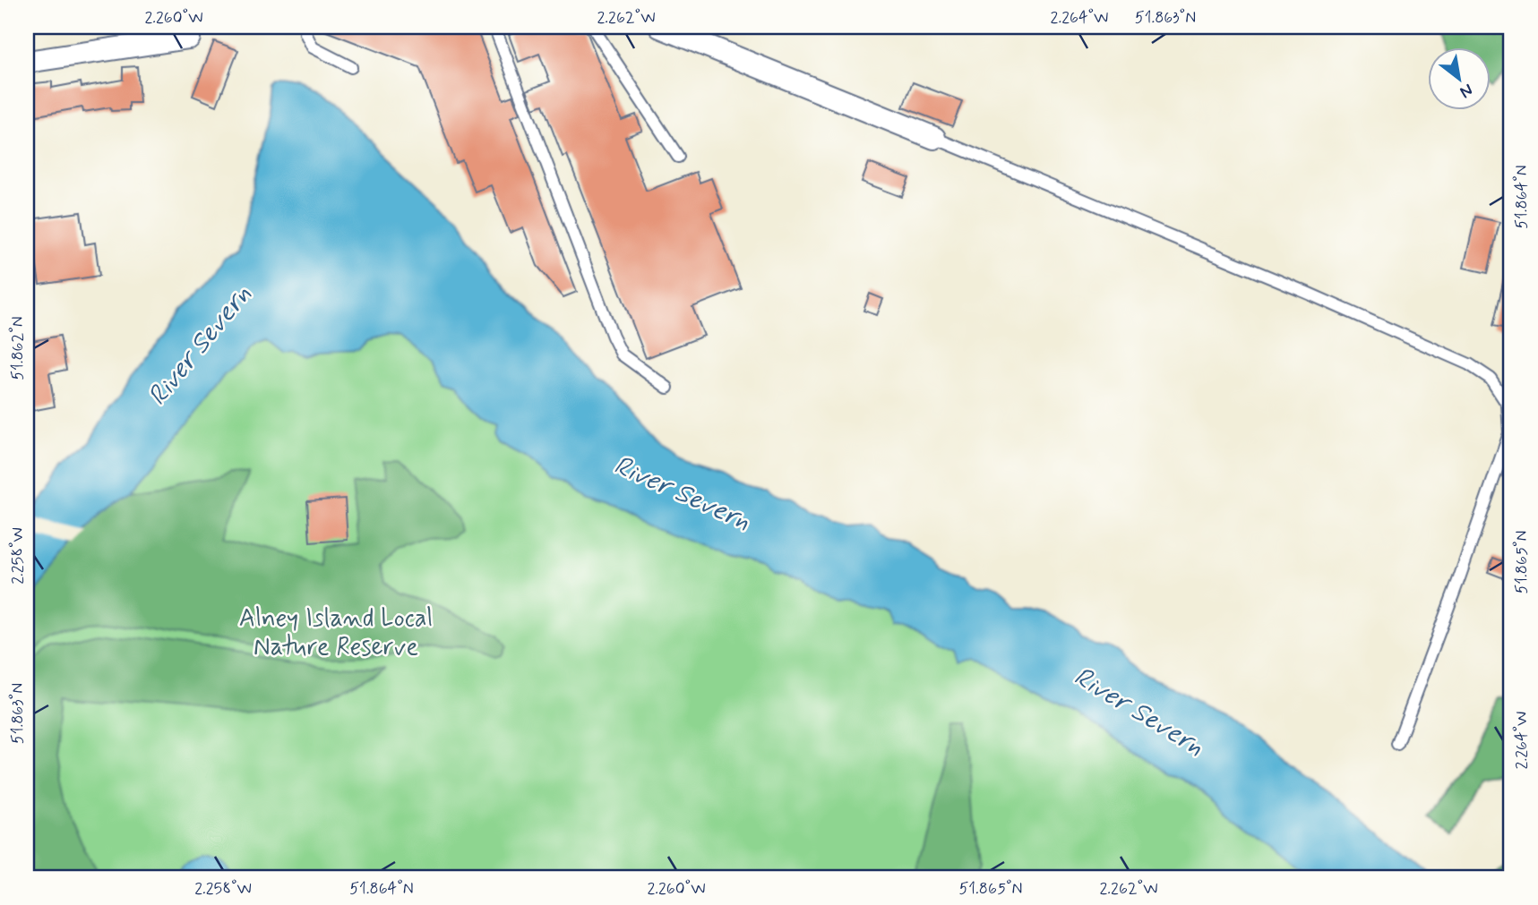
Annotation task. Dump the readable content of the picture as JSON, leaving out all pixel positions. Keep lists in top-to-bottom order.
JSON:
{
  "water": ["River Severn"],
  "parks": ["Alney Island Local Nature Reserve"],
  "north": "bottom right",
  "coordinates": [
    "2.260°W",
    "2.262°W",
    "2.264°W",
    "51.863°N",
    "51.864°N",
    "51.862°N",
    "2.258°W",
    "51.865°N"
  ]
}
